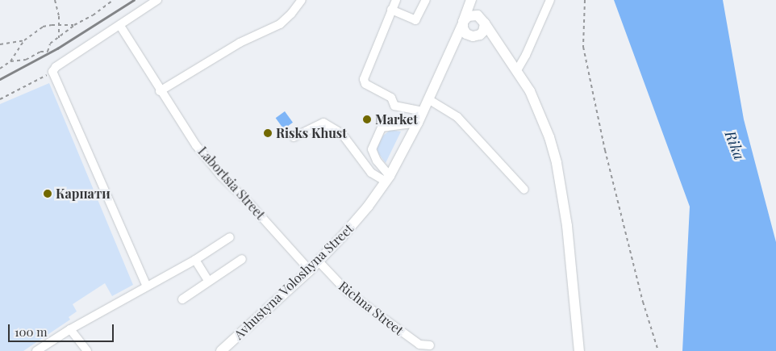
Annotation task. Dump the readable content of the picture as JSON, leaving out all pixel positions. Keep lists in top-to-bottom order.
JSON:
{
  "streets": {
    "main road": ["Avhustyna Voloshyna Street"],
    "street": ["Labortsia Street", "Richna Street"]
  },
  "crossings": [
    ["Labortsia Street", "Avhustyna Voloshyna Street"],
    ["Avhustyna Voloshyna Street", "Richna Street"]
  ],
  "water": ["Rika"],
  "places": ["Market", "Risks Khust", "Карпати"],
  "scale_bar": "100 m"
}
